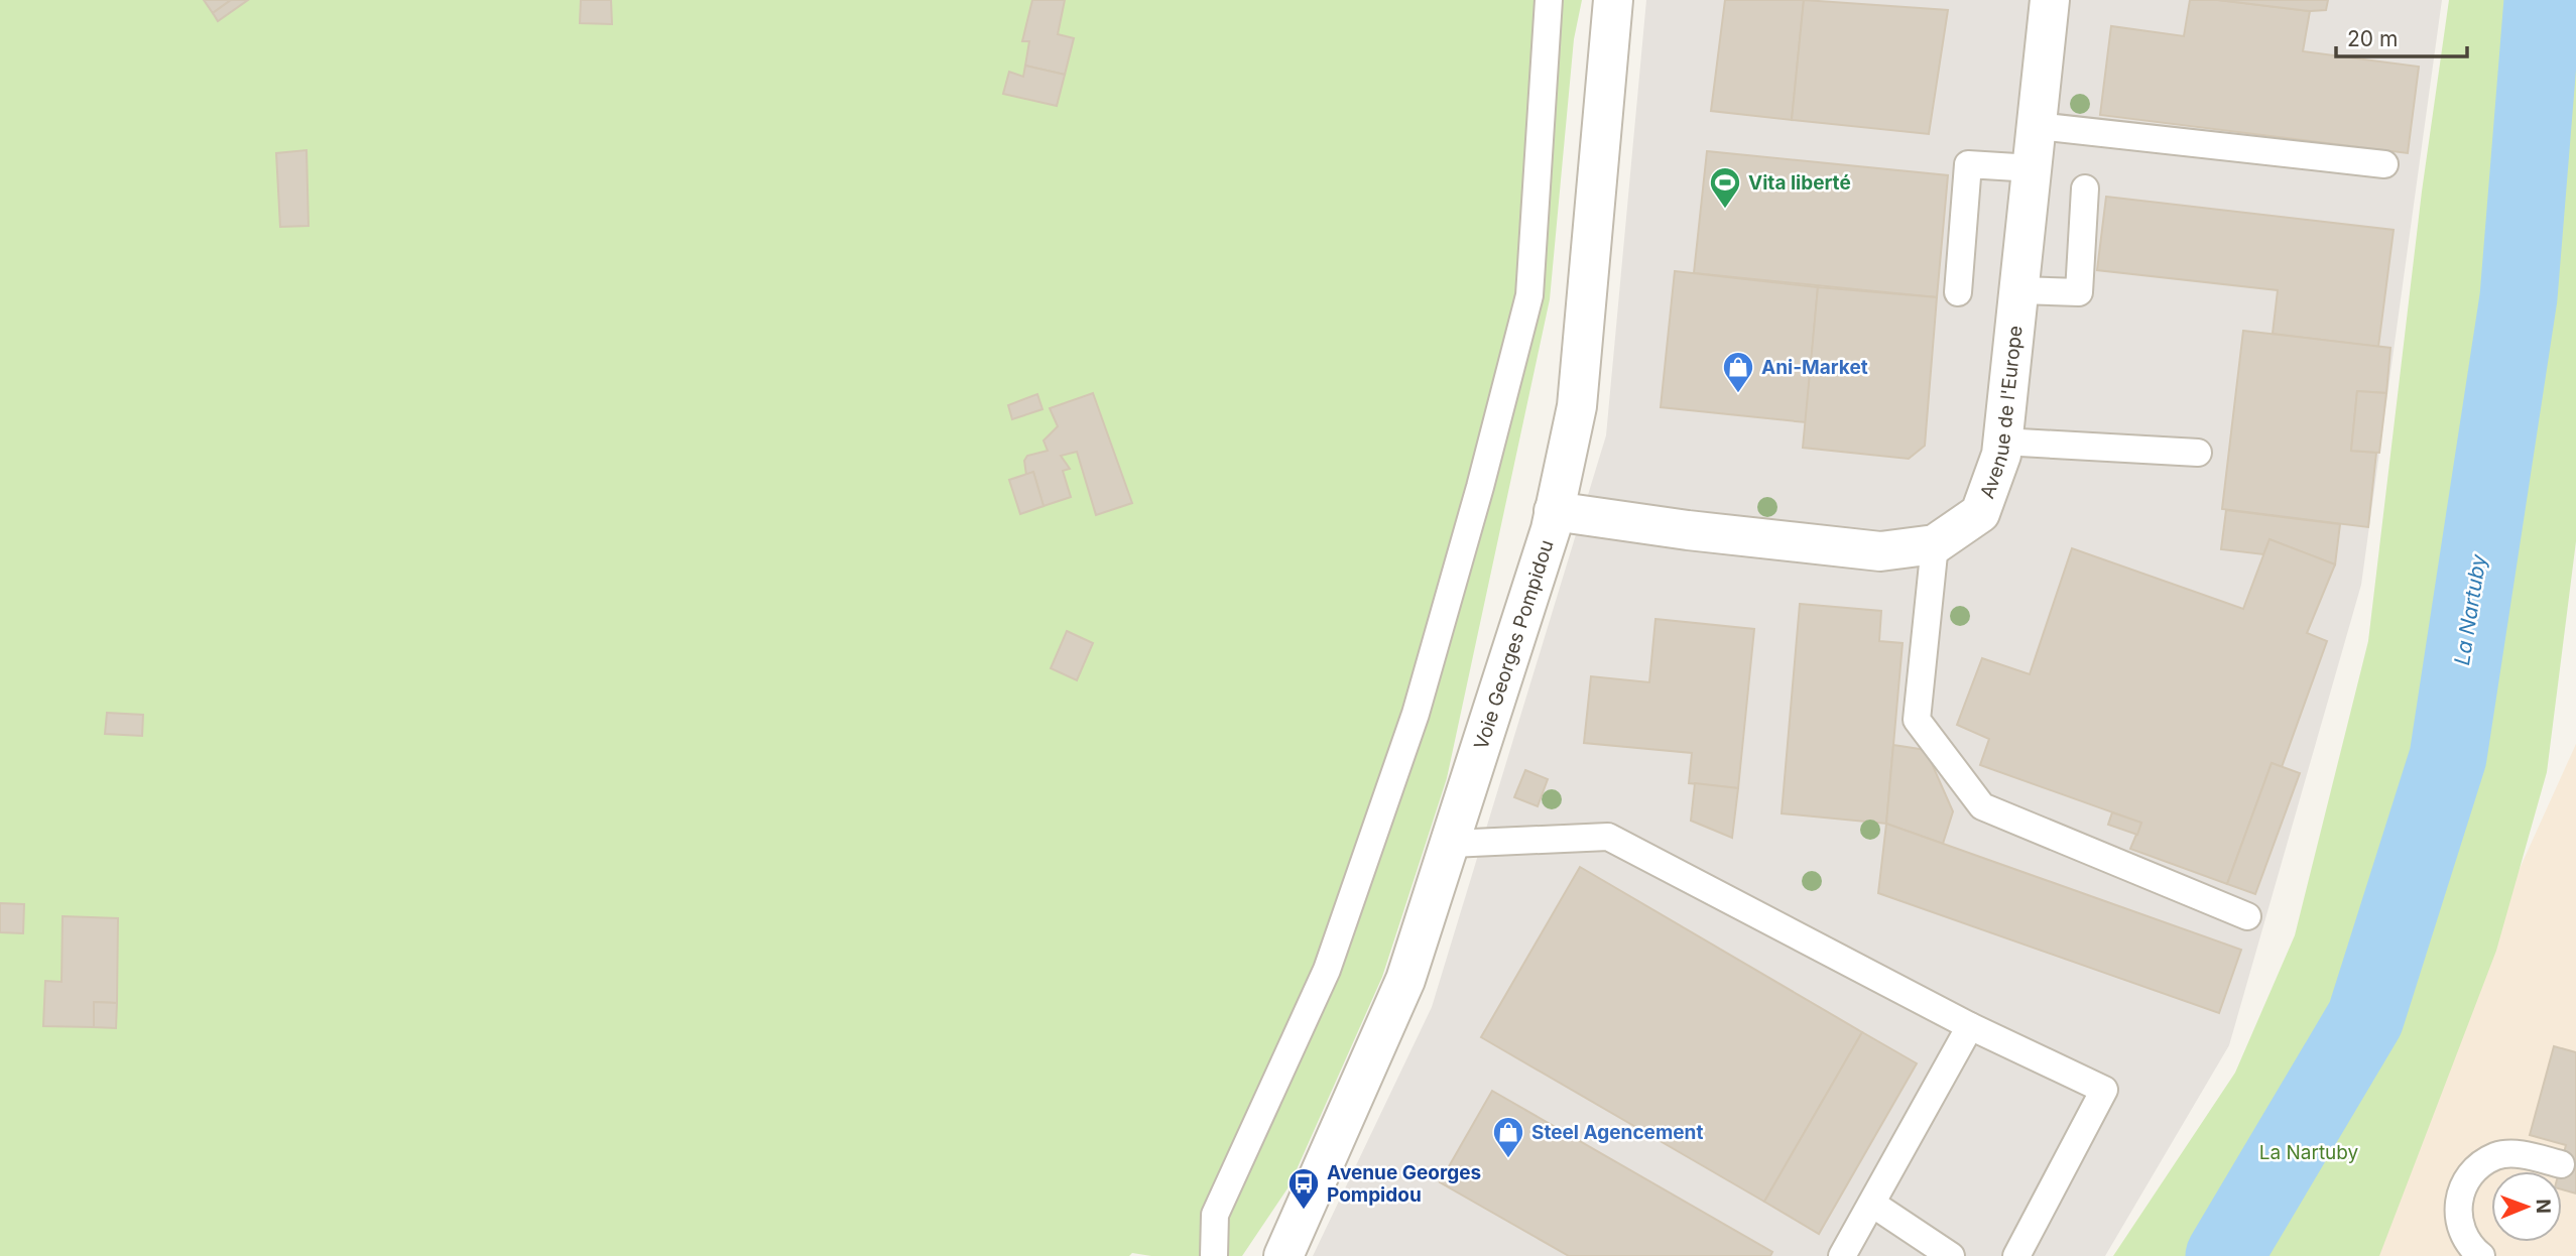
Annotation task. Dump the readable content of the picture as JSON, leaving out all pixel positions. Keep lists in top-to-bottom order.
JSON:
{
  "streets": {
    "street": ["Avenue de l'Europe", "Voie Georges Pompidou"]
  },
  "crossings": [
    ["Avenue de l'Europe", "Voie Georges Pompidou"]
  ],
  "water": ["La Nartuby"],
  "parks": ["La Nartuby"],
  "places": {
    "sports": ["Vita liberté"],
    "shop": ["Ani-Market", "Steel Agencement"],
    "bus stop": ["Avenue Georges Pompidou"]
  },
  "scale_bar": "20 m",
  "north": "right"
}
